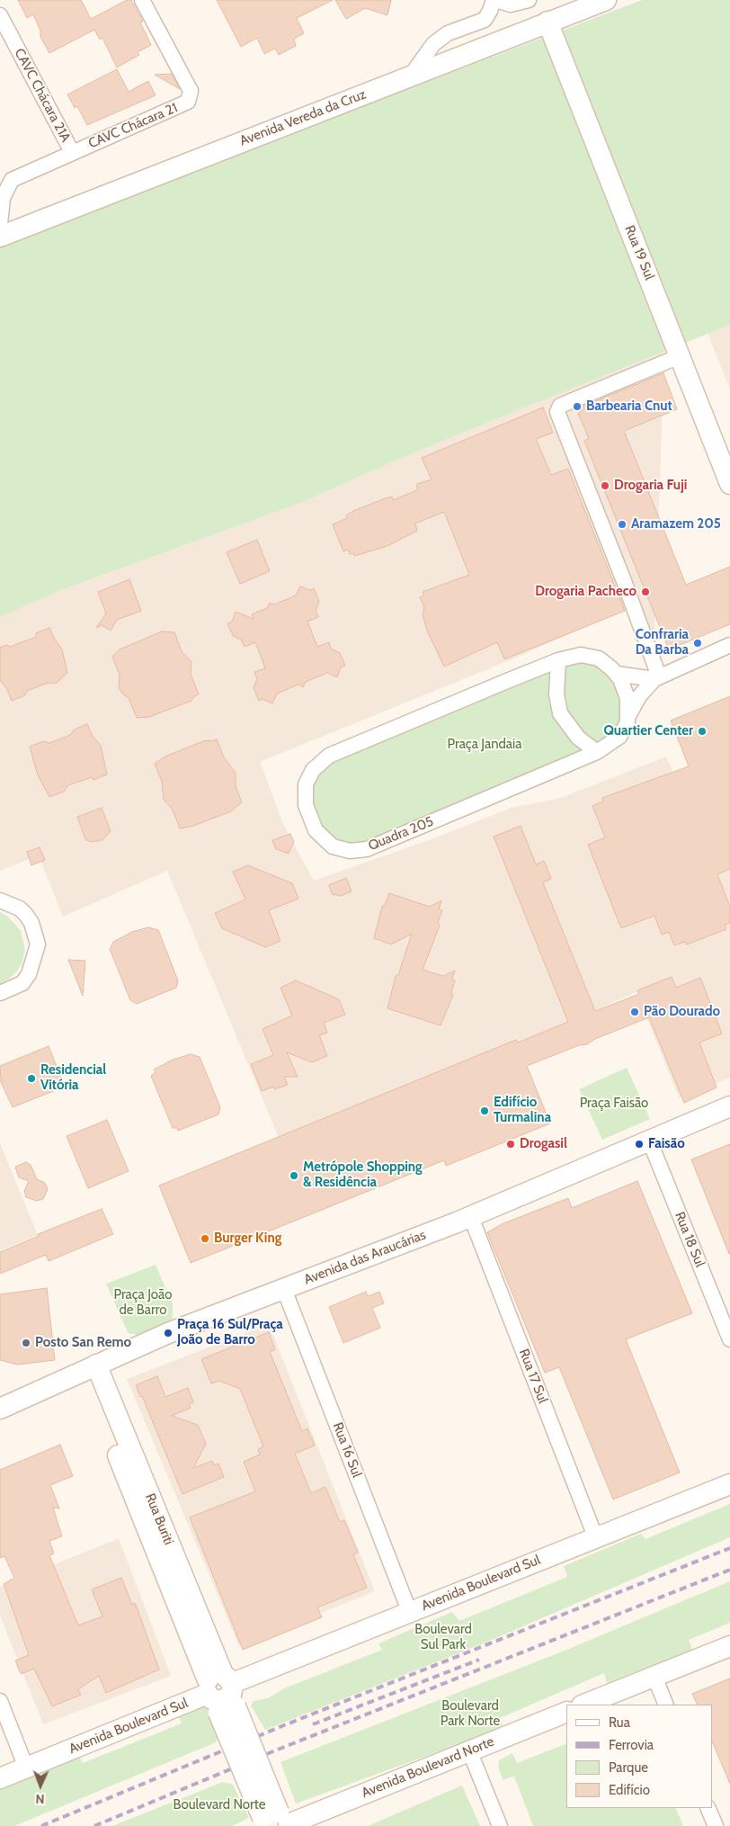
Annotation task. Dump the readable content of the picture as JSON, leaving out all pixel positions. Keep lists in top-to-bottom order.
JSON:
{
  "streets": {
    "street": [
      "CAVC Chácara 21A",
      "Avenida Vereda da Cruz",
      "CAVC Chácara 21",
      "Rua 19 Sul",
      "Quadra 205",
      "Rua 18 Sul",
      "Avenida das Araucárias",
      "Rua 17 Sul",
      "Rua 16 Sul",
      "Rua Buriti",
      "Avenida Boulevard Sul",
      "Avenida Boulevard Norte"
    ]
  },
  "crossings": [
    ["CAVC Chácara 21A", "CAVC Chácara 21"],
    ["Avenida Vereda da Cruz", "Rua 19 Sul"],
    ["Rua 18 Sul", "Avenida das Araucárias"],
    ["Avenida das Araucárias", "Rua 17 Sul"],
    ["Avenida das Araucárias", "Rua 16 Sul"],
    ["Avenida das Araucárias", "Rua Buriti"],
    ["Rua 17 Sul", "Avenida Boulevard Sul"],
    ["Rua 16 Sul", "Avenida Boulevard Sul"],
    ["Rua Buriti", "Avenida Boulevard Sul"],
    ["Rua Buriti", "Avenida Boulevard Norte"]
  ],
  "parks": [
    "Praça Jandaia",
    "Praça Faisão",
    "Praça João de Barro",
    "Boulevard Sul Park",
    "Boulevard Park Norte",
    "Boulevard Norte"
  ],
  "places": [
    "Barbearia Cnut",
    "Drogaria Fuji",
    "Aramazem 205",
    "Drogaria Pacheco",
    "Confraria Da Barba",
    "Quartier Center",
    "Pão Dourado",
    "Residencial Vitória",
    "Edifício Turmalina",
    "Drogasil",
    "Faisão",
    "Metrópole Shopping & Residência",
    "Burger King",
    "Praça 16 Sul/Praça João de Barro",
    "Posto San Remo"
  ],
  "legend": [
    "Rua",
    "Ferrovia",
    "Parque",
    "Edifício"
  ],
  "north": "bottom"
}
